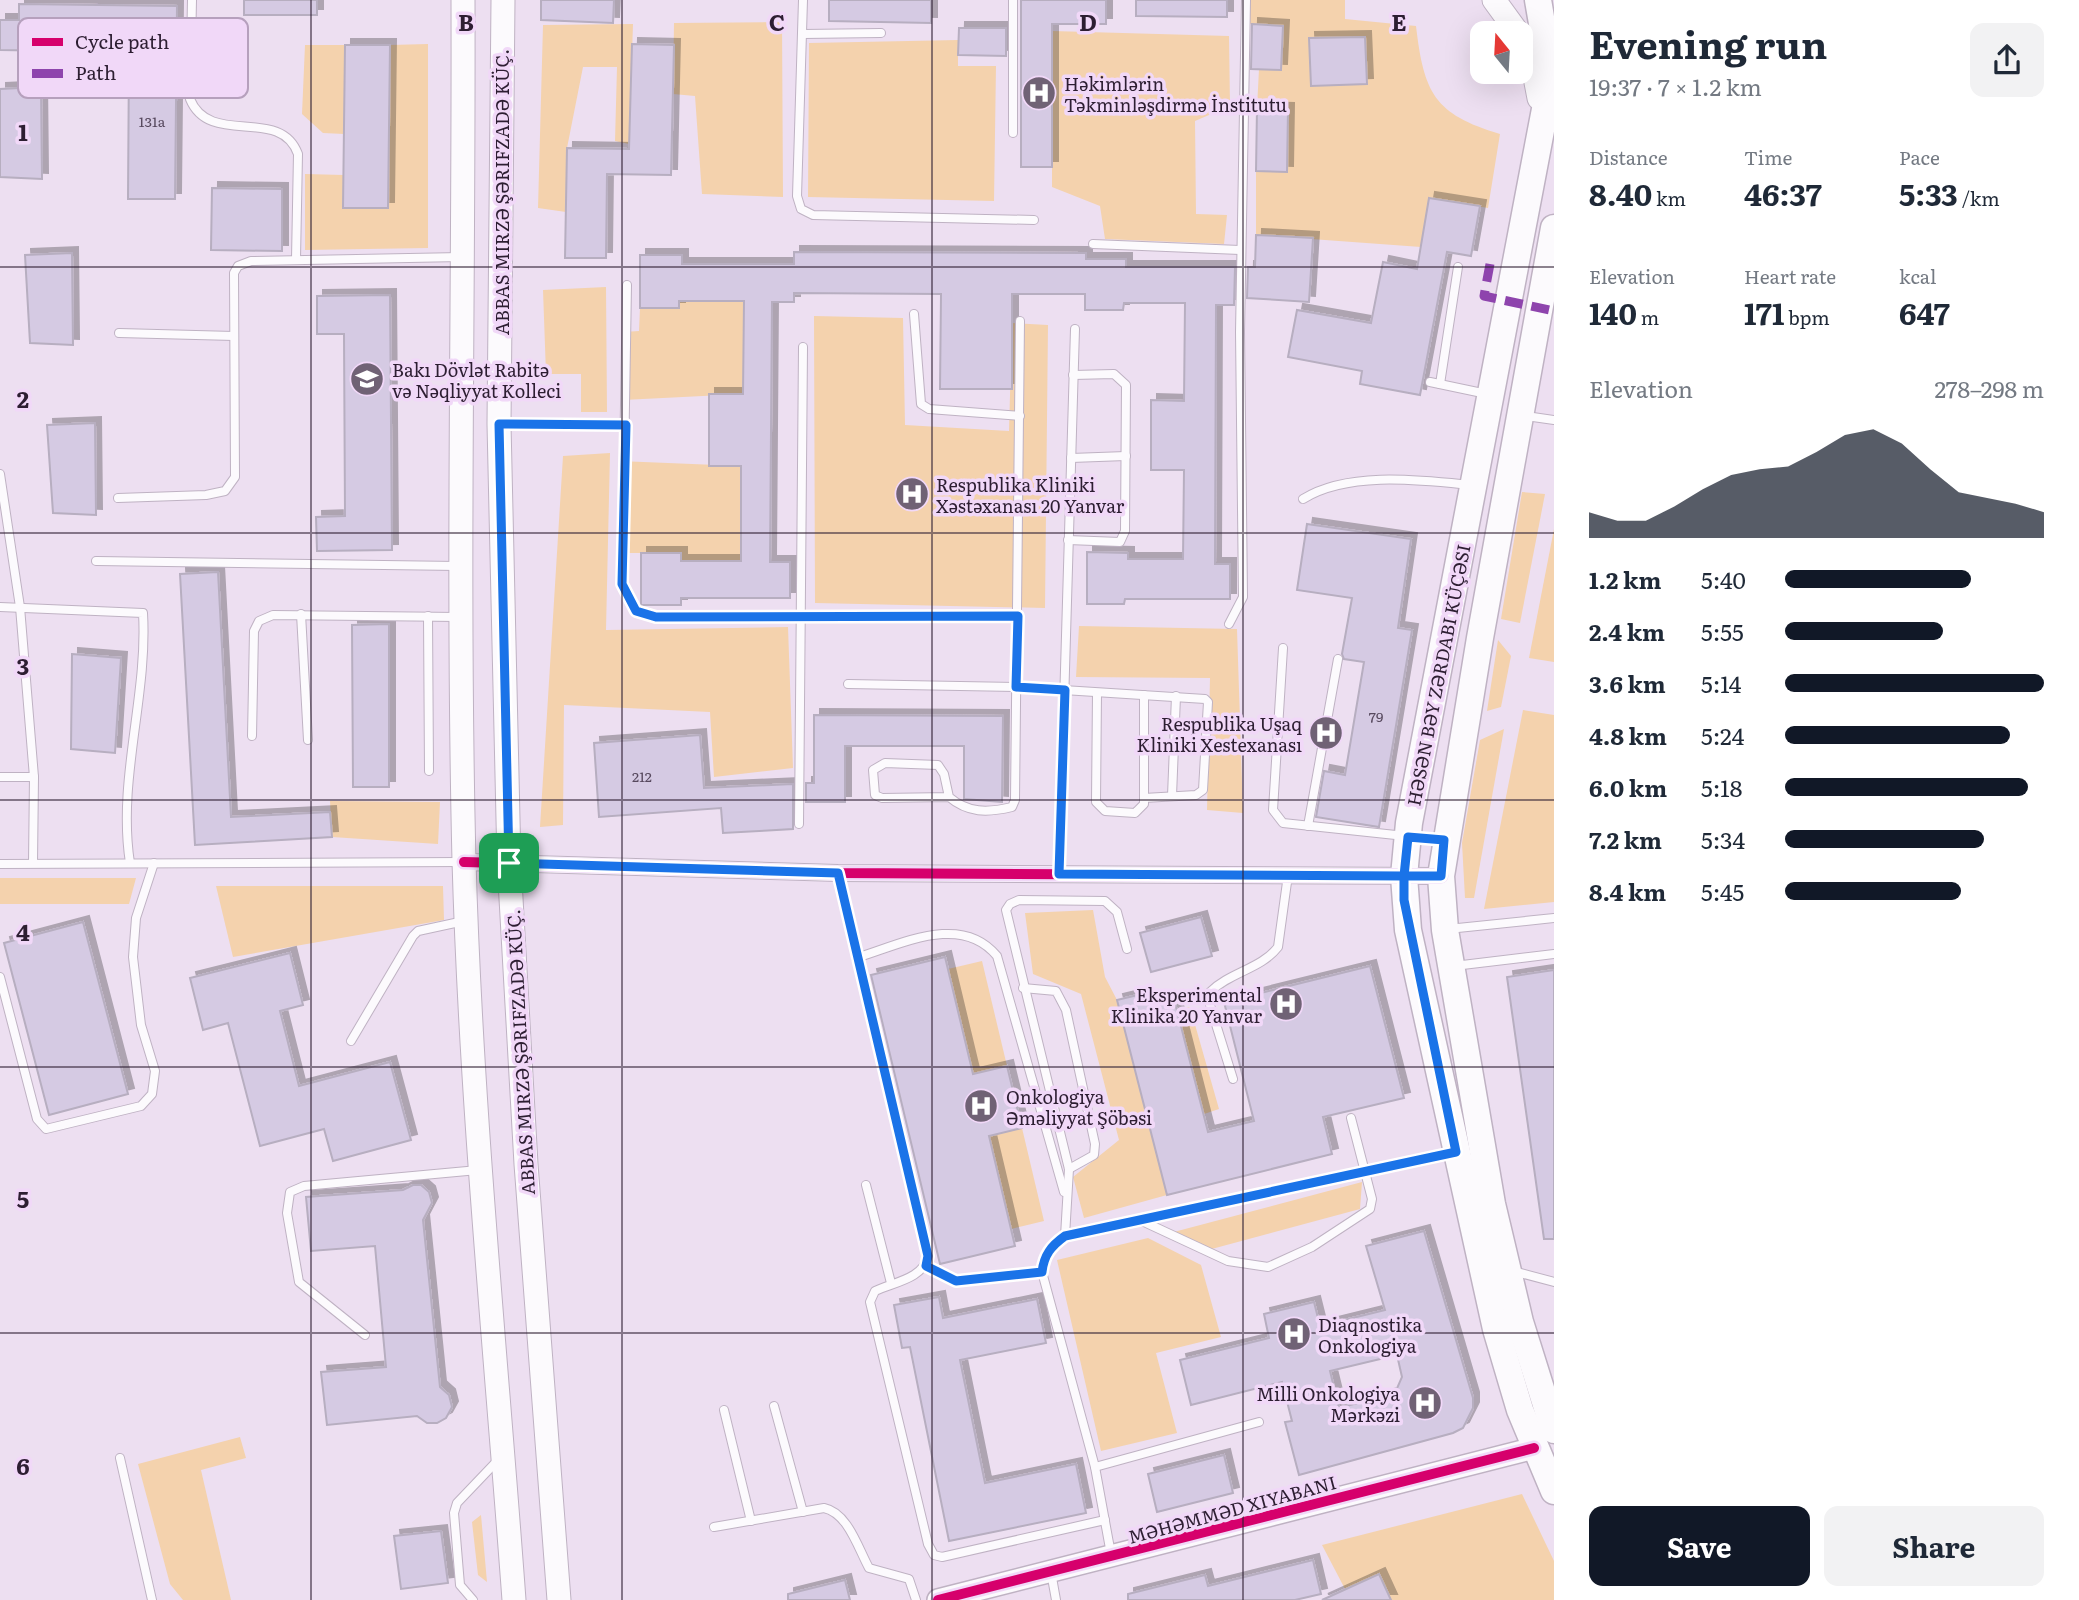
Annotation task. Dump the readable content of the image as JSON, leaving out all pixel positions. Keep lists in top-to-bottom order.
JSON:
{
  "streets": {
    "main road": ["ABBAS MIRZƏ ŞƏRIFZADƏ KÜÇ.", "HƏSƏN BƏY ZƏRDABI KÜÇƏSI"],
    "street": ["MƏHƏMMƏD XIYABANI"]
  },
  "crossings": [
    ["HƏSƏN BƏY ZƏRDABI KÜÇƏSI", "MƏHƏMMƏD XIYABANI"]
  ],
  "places": {
    "hospital": [
      "Həkimlərin Təkminləşdirmə İnstitutu",
      "Respublika Kliniki Xəstəxanası 20 Yanvar",
      "Respublika Uşaq Kliniki Xestexanası",
      "Eksperimental Klinika 20 Yanvar",
      "Onkologiya Əməliyyat Şöbəsi",
      "Diaqnostika Onkologiya",
      "Milli Onkologiya Mərkəzi"
    ],
    "school or university": ["Bakı Dövlət Rabitə və Nəqliyyat Kolleci"]
  },
  "house_numbers": ["131a", "79", "212"],
  "legend": ["Cycle path", "Path"],
  "north": "top",
  "page": {
    "heading": ["Evening run", "19:37 · 7 × 1.2 km"],
    "stats": [
      ["Distance", "8.40 km"],
      ["Time", "46:37"],
      ["Pace", "5:33 /km"],
      ["Elevation", "140 m"],
      ["Heart rate", "171 bpm"],
      ["kcal", "647"]
    ],
    "chart": ["Elevation", "278–298 m"],
    "list": [
      {
        "name": "1.2 km",
        "note": "5:40"
      },
      {
        "name": "2.4 km",
        "note": "5:55"
      },
      {
        "name": "3.6 km",
        "note": "5:14"
      },
      {
        "name": "4.8 km",
        "note": "5:24"
      },
      {
        "name": "6.0 km",
        "note": "5:18"
      },
      {
        "name": "7.2 km",
        "note": "5:34"
      },
      {
        "name": "8.4 km",
        "note": "5:45"
      }
    ],
    "buttons": ["Save", "Share"]
  },
  "grid": {
    "columns": [
      "B",
      "C",
      "D",
      "E"
    ],
    "rows": [
      "1",
      "2",
      "3",
      "4",
      "5",
      "6"
    ]
  }
}
